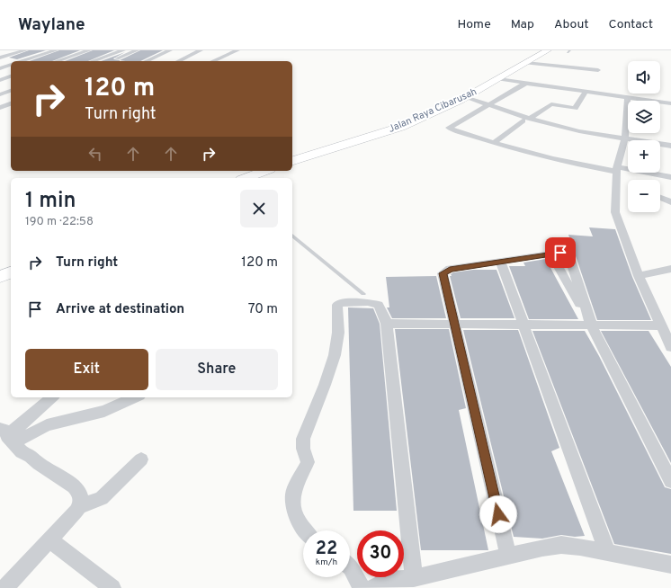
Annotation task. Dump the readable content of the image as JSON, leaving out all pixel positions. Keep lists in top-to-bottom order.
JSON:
{
  "streets": {
    "main road": ["Jalan Raya Cibarusah"]
  },
  "page": {
    "header": "Waylane",
    "nav": [
      "Home",
      "Map",
      "About",
      "Contact"
    ],
    "map_buttons": ["+", "−"],
    "turn": ["120 m", "Turn right"],
    "heading": ["1 min", "190 m · 22:58"],
    "list": [
      {
        "name": "Turn right",
        "value": "120 m"
      },
      {
        "name": "Arrive at destination",
        "value": "70 m"
      }
    ],
    "buttons": ["Exit", "Share"],
    "speed": "22 km/h",
    "limit": "30"
  }
}
